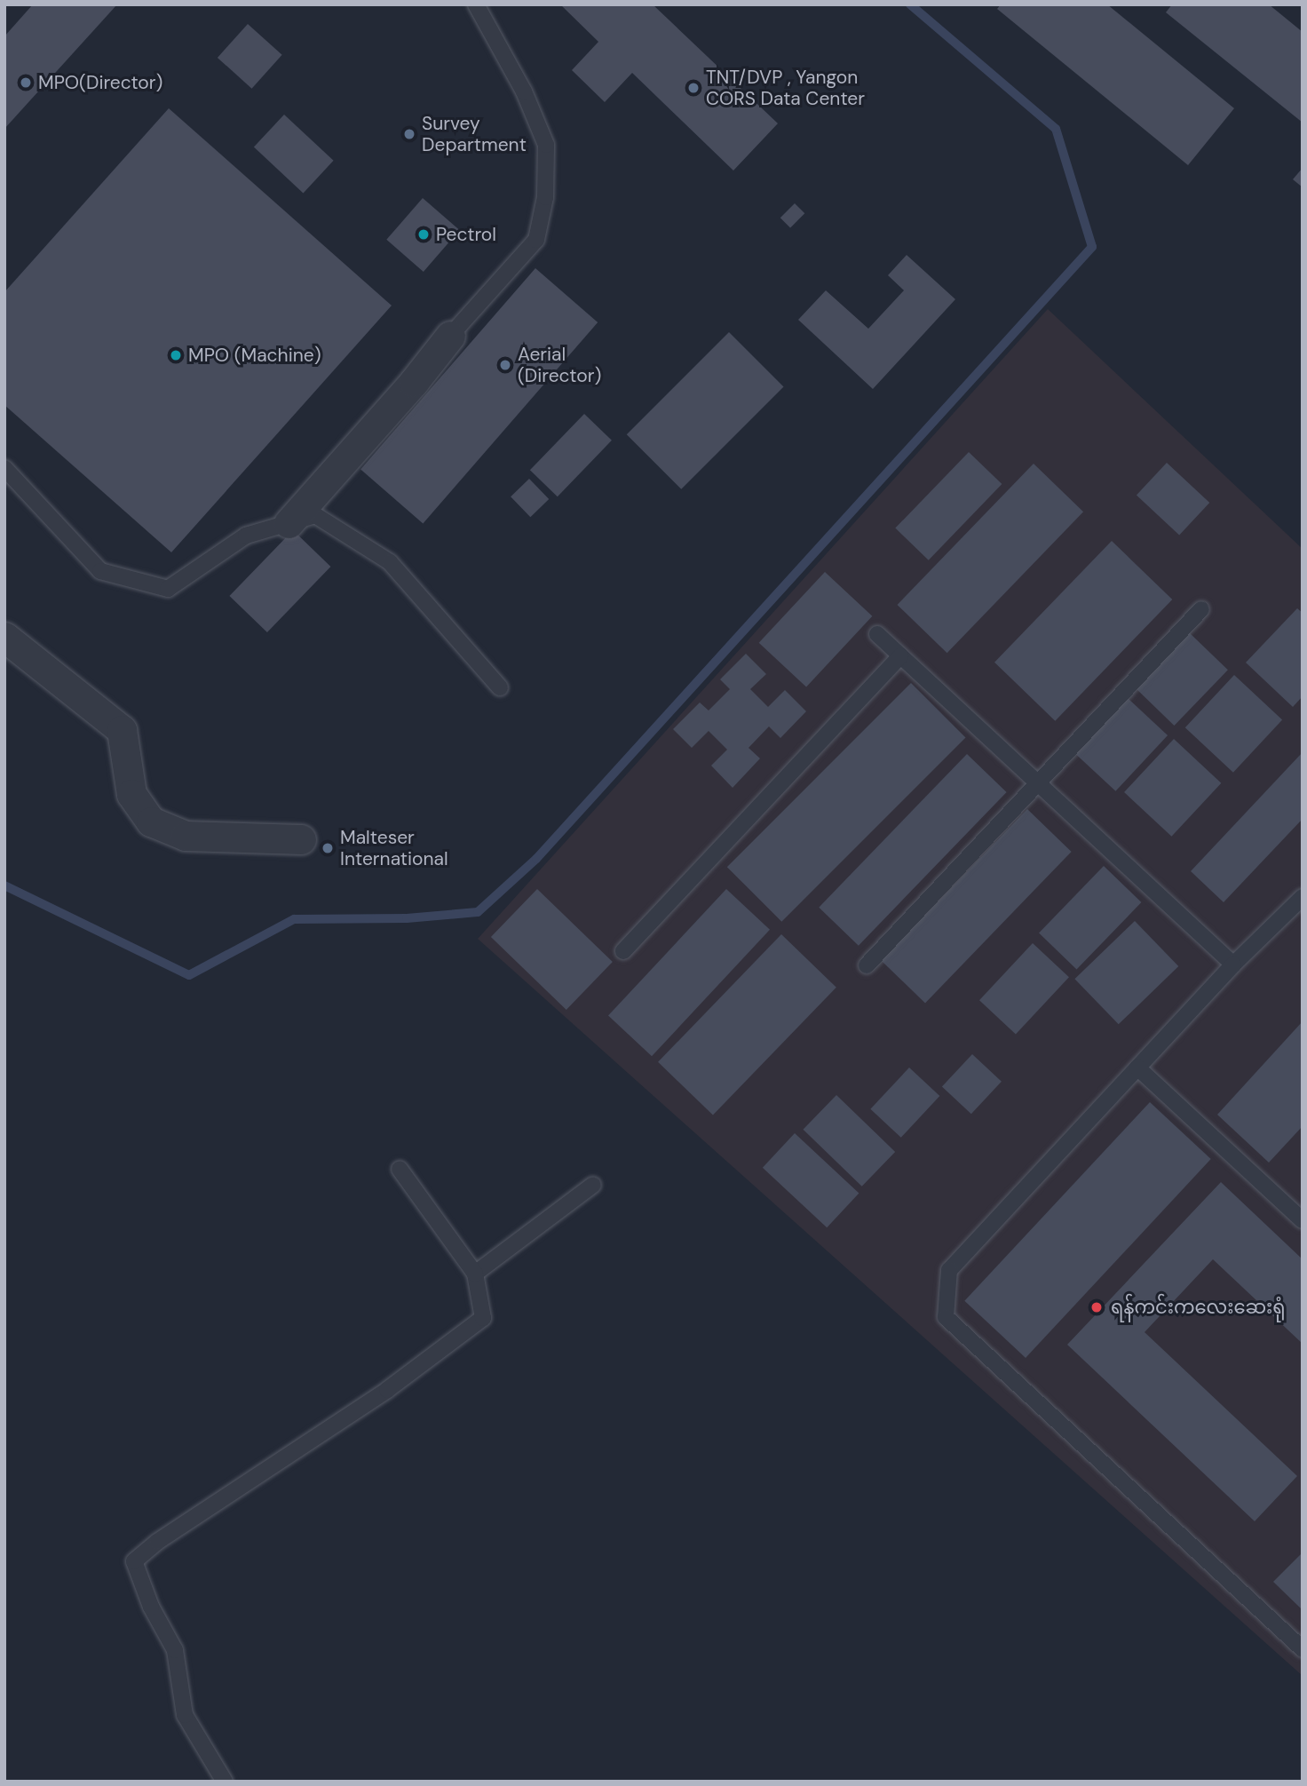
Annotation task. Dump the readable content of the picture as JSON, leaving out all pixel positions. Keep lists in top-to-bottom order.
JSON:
{
  "places": [
    "MPO(Director)",
    "TNT/DVP , Yangon CORS Data Center",
    "Survey Department",
    "Pectrol",
    "MPO (Machine)",
    "Aerial (Director)",
    "Malteser International",
    "ရန်ကင်းကလေးဆေးရုံ"
  ]
}
